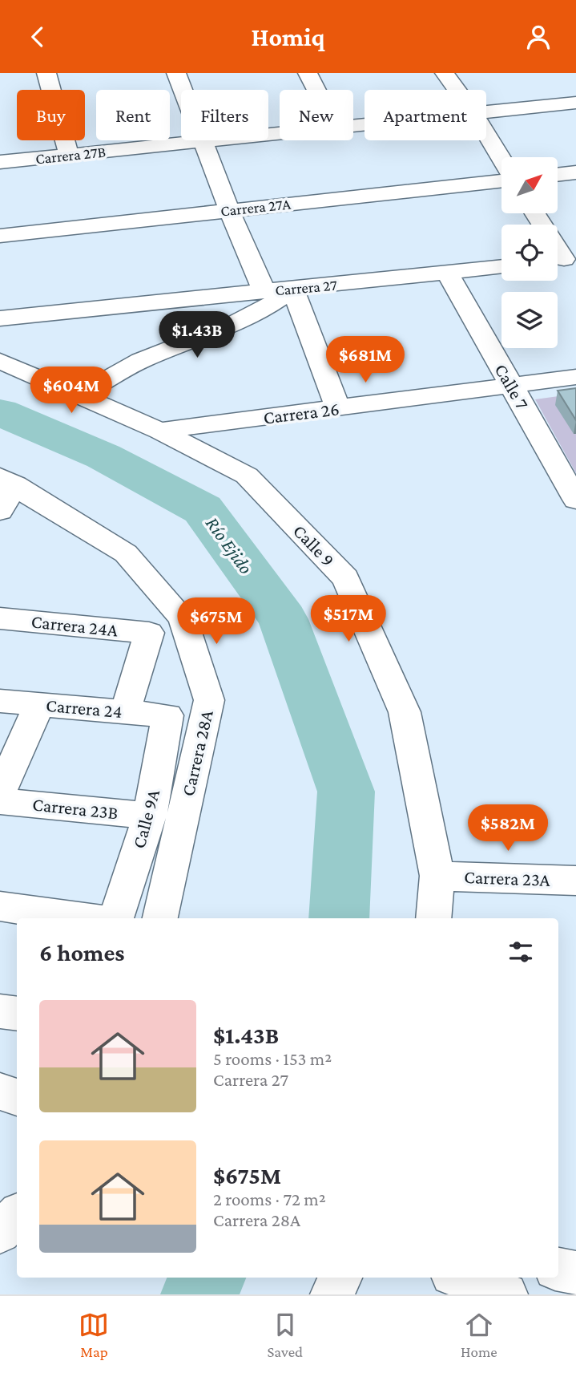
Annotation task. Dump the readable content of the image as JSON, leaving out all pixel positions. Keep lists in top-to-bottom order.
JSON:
{
  "streets": {
    "street": [
      "Carrera 27B",
      "Carrera 27A",
      "Carrera 27",
      "Calle 7",
      "Carrera 26",
      "Calle 9",
      "Carrera 24A",
      "Carrera 24",
      "Carrera 28A",
      "Carrera 23B",
      "Calle 9A",
      "Carrera 23A"
    ]
  },
  "crossings": [
    ["Carrera 27", "Calle 7"],
    ["Calle 7", "Carrera 26"],
    ["Carrera 26", "Calle 9"],
    ["Calle 9", "Carrera 23A"],
    ["Carrera 24A", "Carrera 24"],
    ["Carrera 24", "Calle 9A"],
    ["Carrera 23B", "Calle 9A"]
  ],
  "water": ["Río Ejido"],
  "north": "top right",
  "page": {
    "header": "Homiq",
    "chip": [
      "Buy",
      "Rent",
      "Filters",
      "New",
      "Apartment"
    ],
    "price": [
      "$1.43B",
      "$681M",
      "$604M",
      "$517M",
      "$675M",
      "$582M"
    ],
    "heading": "6 homes",
    "list": [
      {
        "name": "$1.43B",
        "note": "5 rooms · 153 m² · Carrera 27"
      },
      {
        "name": "$675M",
        "note": "2 rooms · 72 m² · Carrera 28A"
      }
    ],
    "tabs": ["Map", "Saved", "Home"]
  }
}
